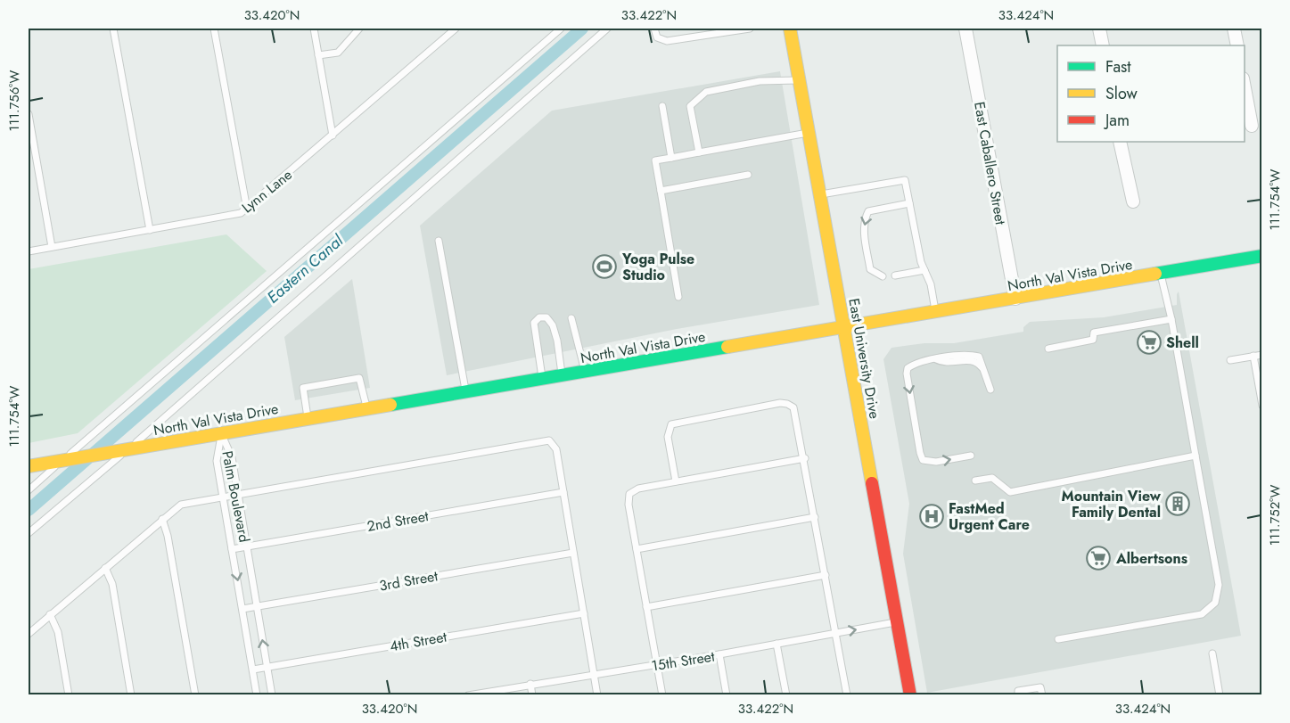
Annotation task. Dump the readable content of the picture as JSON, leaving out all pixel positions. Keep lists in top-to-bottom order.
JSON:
{
  "streets": {
    "main road": ["North Val Vista Drive", "East University Drive"],
    "street": ["East Caballero Street"],
    "lane": [
      "Lynn Lane",
      "Palm Boulevard",
      "2nd Street",
      "3rd Street",
      "4th Street",
      "15th Street"
    ]
  },
  "crossings": [
    ["East Caballero Street", "North Val Vista Drive"],
    ["North Val Vista Drive", "East University Drive"],
    ["North Val Vista Drive", "Palm Boulevard"],
    ["East University Drive", "15th Street"],
    ["Palm Boulevard", "2nd Street"],
    ["Palm Boulevard", "3rd Street"],
    ["Palm Boulevard", "4th Street"]
  ],
  "water": ["Eastern Canal"],
  "places": {
    "sports": ["Yoga Pulse Studio"],
    "supermarket": ["Shell", "Albertsons"],
    "building": ["Mountain View Family Dental"],
    "hospital": ["FastMed Urgent Care"]
  },
  "legend": ["Fast", "Slow", "Jam"],
  "coordinates": [
    "33.420°N",
    "33.422°N",
    "33.424°N",
    "111.756°W",
    "111.754°W",
    "111.752°W"
  ]
}
